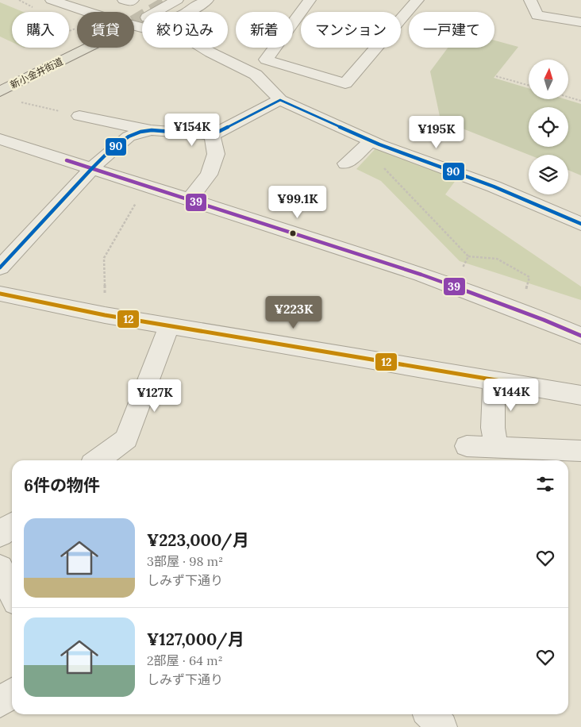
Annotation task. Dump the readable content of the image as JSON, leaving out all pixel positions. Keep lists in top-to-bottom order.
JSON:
{
  "streets": {
    "main road": ["新小金井街道"]
  },
  "lines": ["transit line 90", "transit line 39", "transit line 12"],
  "north": "top",
  "page": {
    "chip": [
      "購入",
      "賃貸",
      "絞り込み",
      "新着",
      "マンション",
      "一戸建て"
    ],
    "price": [
      "¥154K",
      "¥195K",
      "¥99.1K",
      "¥223K",
      "¥144K",
      "¥127K"
    ],
    "heading": "6件の物件",
    "list": [
      {
        "name": "¥223,000/月",
        "note": "3部屋 · 98 m² · しみず下通り"
      },
      {
        "name": "¥127,000/月",
        "note": "2部屋 · 64 m² · しみず下通り"
      }
    ]
  }
}
